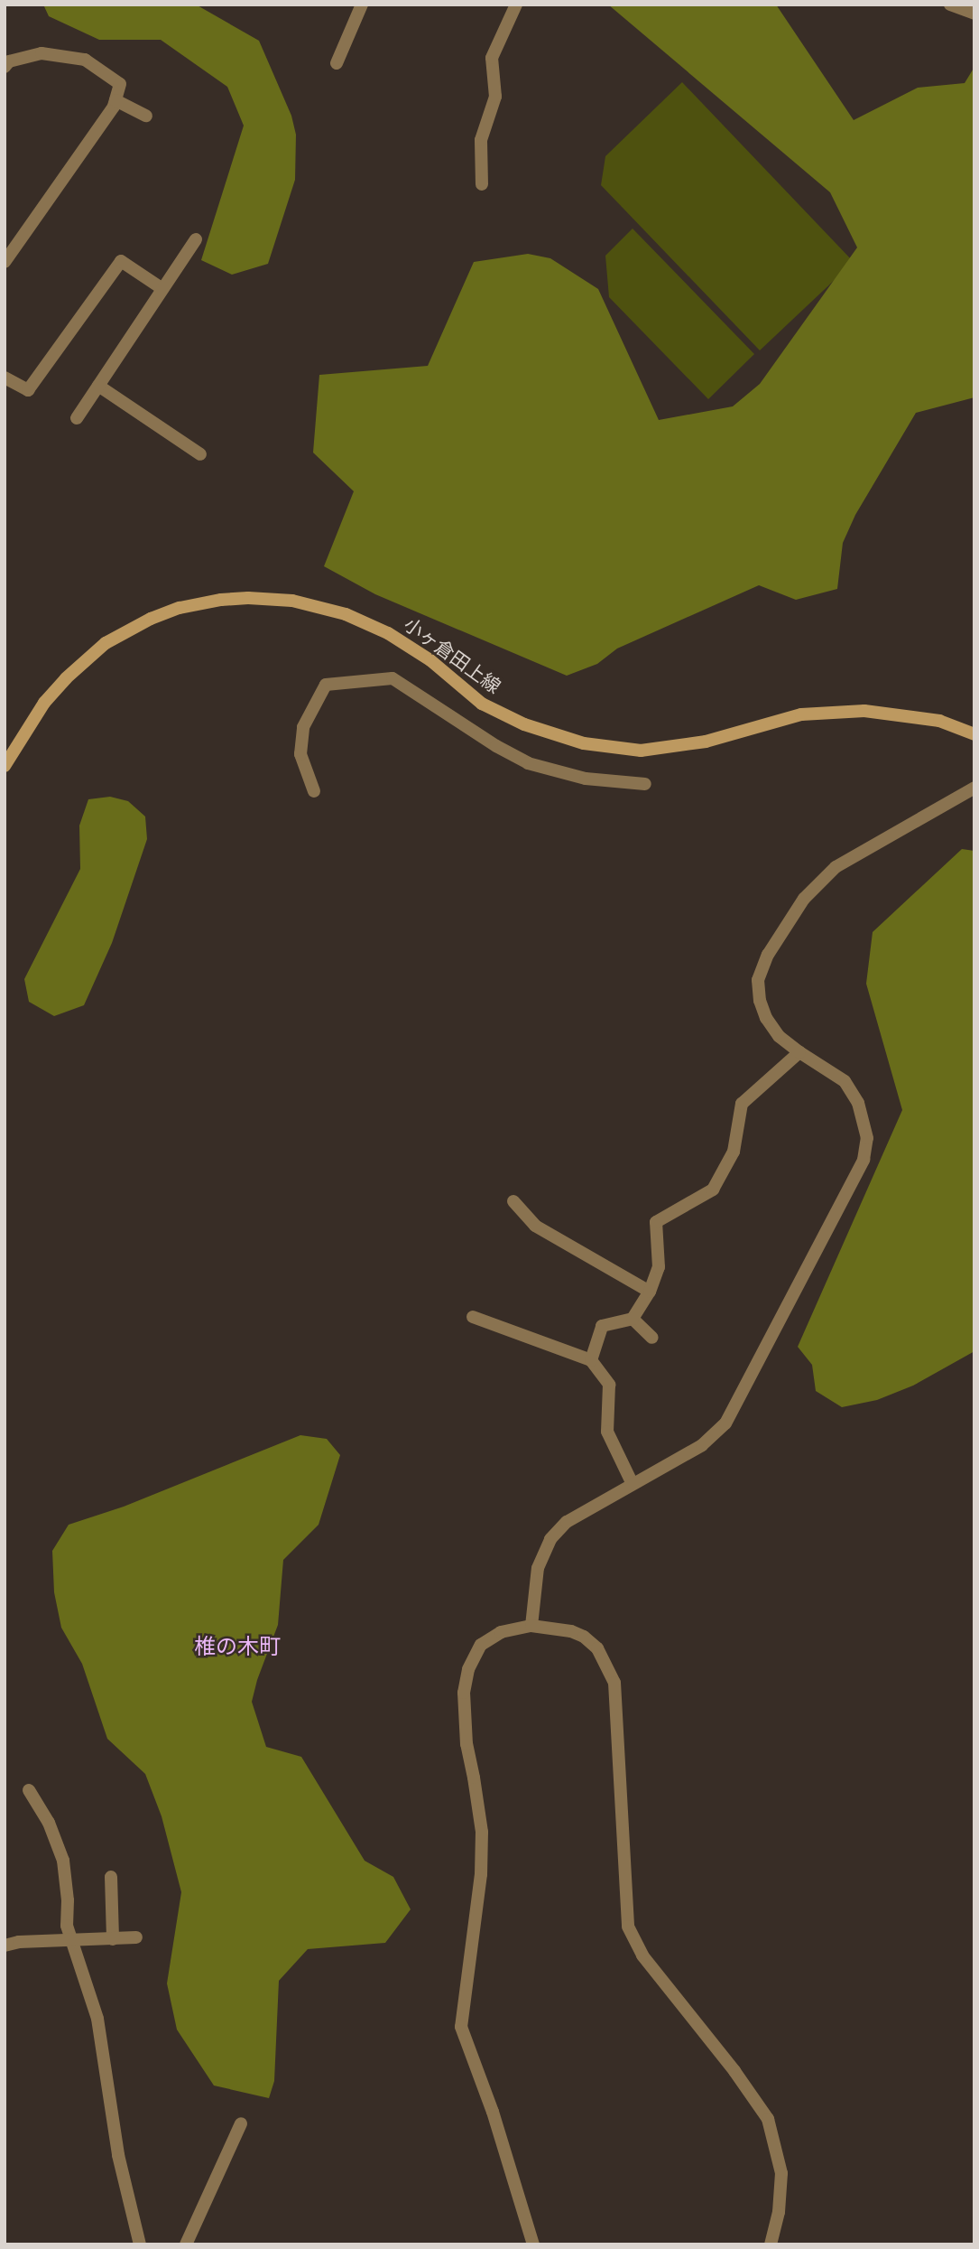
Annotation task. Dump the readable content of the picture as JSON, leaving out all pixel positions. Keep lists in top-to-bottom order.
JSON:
{
  "streets": {
    "main road": ["小ヶ倉田上線"]
  },
  "districts": ["椎の木町"]
}
